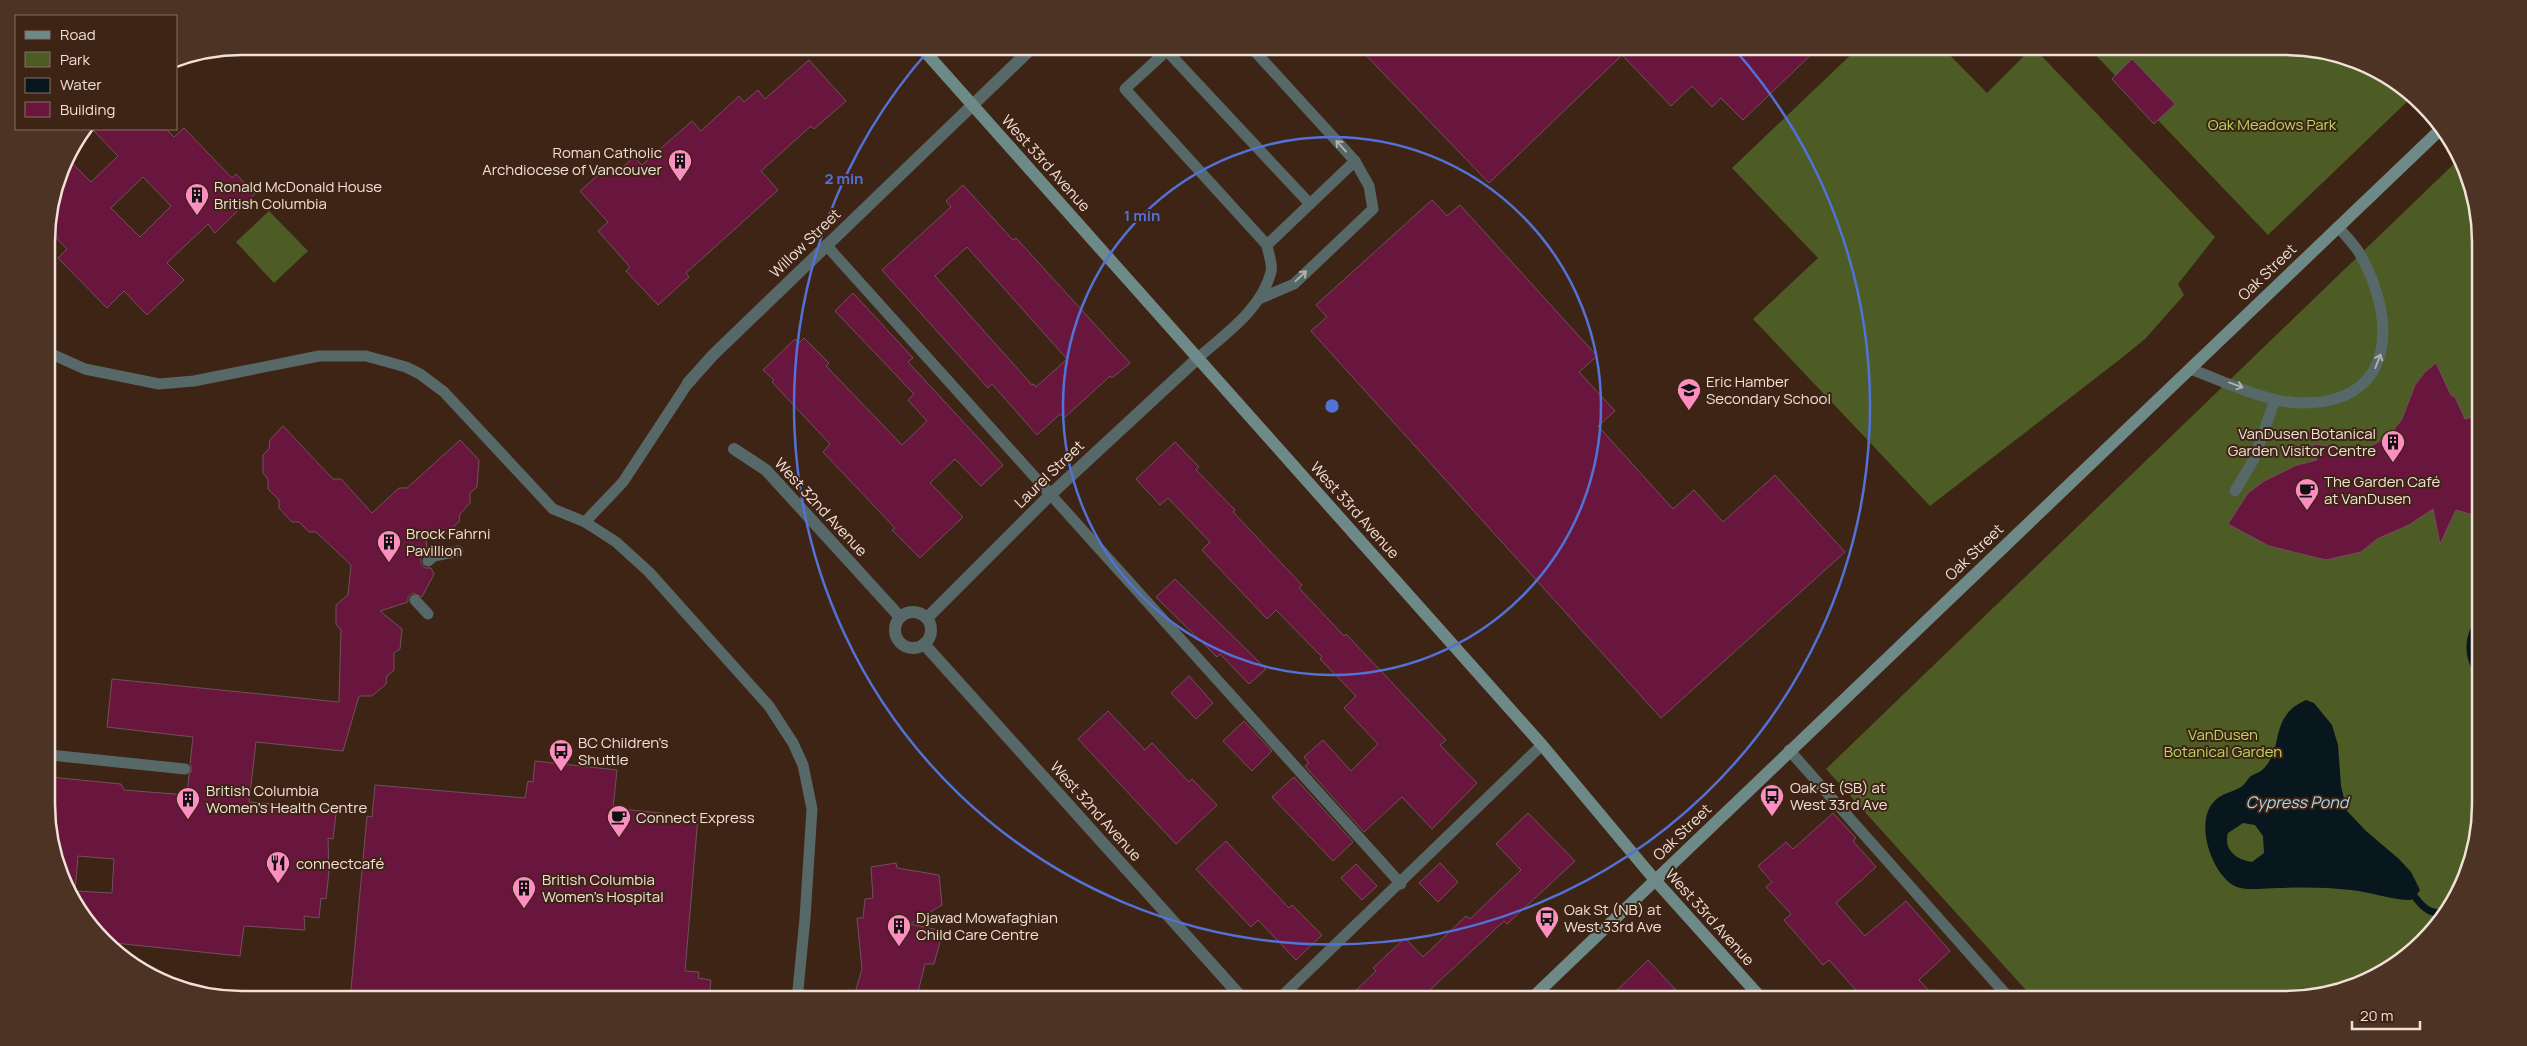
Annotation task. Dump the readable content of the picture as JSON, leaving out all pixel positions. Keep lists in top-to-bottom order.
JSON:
{
  "streets": {
    "street": [
      "West 33rd Avenue",
      "Willow Street",
      "Oak Street",
      "Laurel Street",
      "West 32nd Avenue"
    ]
  },
  "crossings": [
    ["West 33rd Avenue", "Willow Street"],
    ["West 33rd Avenue", "Oak Street"],
    ["West 33rd Avenue", "Laurel Street"],
    ["Laurel Street", "West 32nd Avenue"]
  ],
  "water": ["Cypress Pond"],
  "parks": ["Oak Meadows Park", "VanDusen Botanical Garden"],
  "places": {
    "building": [
      "Roman Catholic Archdiocese of Vancouver",
      "Ronald McDonald House British Columbia",
      "VanDusen Botanical Garden Visitor Centre",
      "Brock Fahrni Pavillion",
      "British Columbia Women's Health Centre",
      "British Columbia Women's Hospital",
      "Djavad Mowafaghian Child Care Centre"
    ],
    "school or university": ["Eric Hamber Secondary School"],
    "cafe": ["The Garden Café at VanDusen", "Connect Express"],
    "bus stop": ["BC Children's Shuttle", "Oak St (SB) at West 33rd Ave", "Oak St (NB) at West 33rd Ave"],
    "restaurant": ["connectcafé"]
  },
  "legend": [
    "Road",
    "Park",
    "Water",
    "Building"
  ],
  "scale_bar": "20 m",
  "rings": ["2 min", "1 min"]
}
